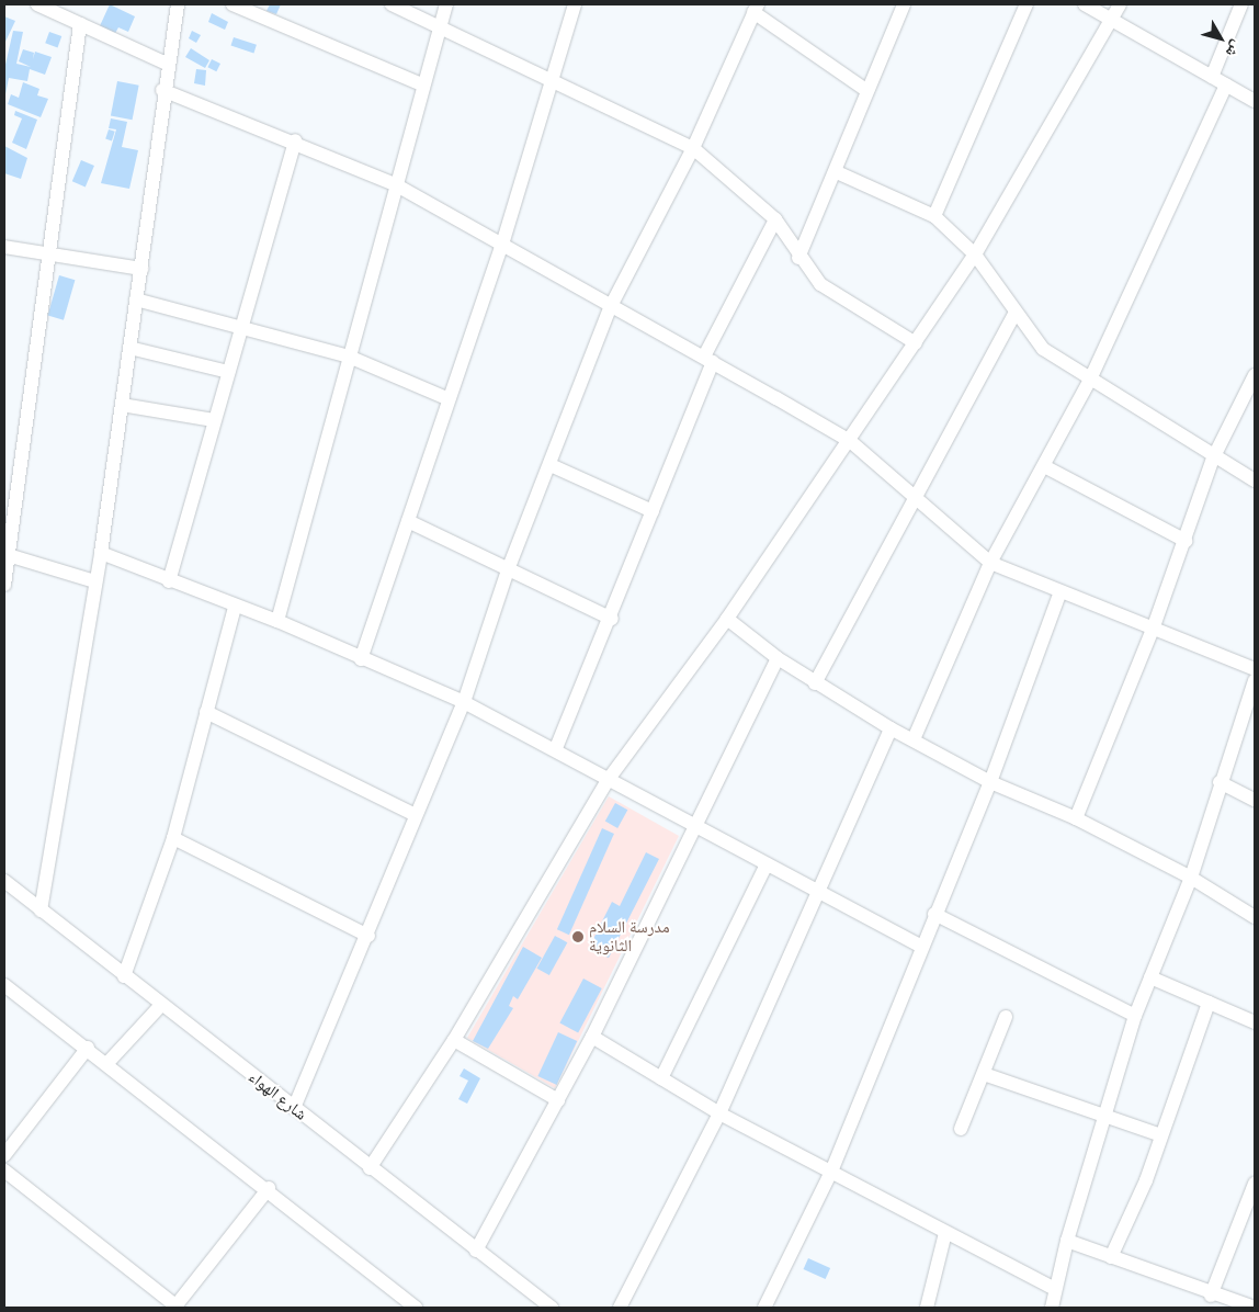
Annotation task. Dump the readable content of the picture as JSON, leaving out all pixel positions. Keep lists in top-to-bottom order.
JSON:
{
  "streets": {
    "street": ["شارع الهواء"]
  },
  "places": ["مدرسة السلام الثانوية"],
  "north": "bottom right"
}
